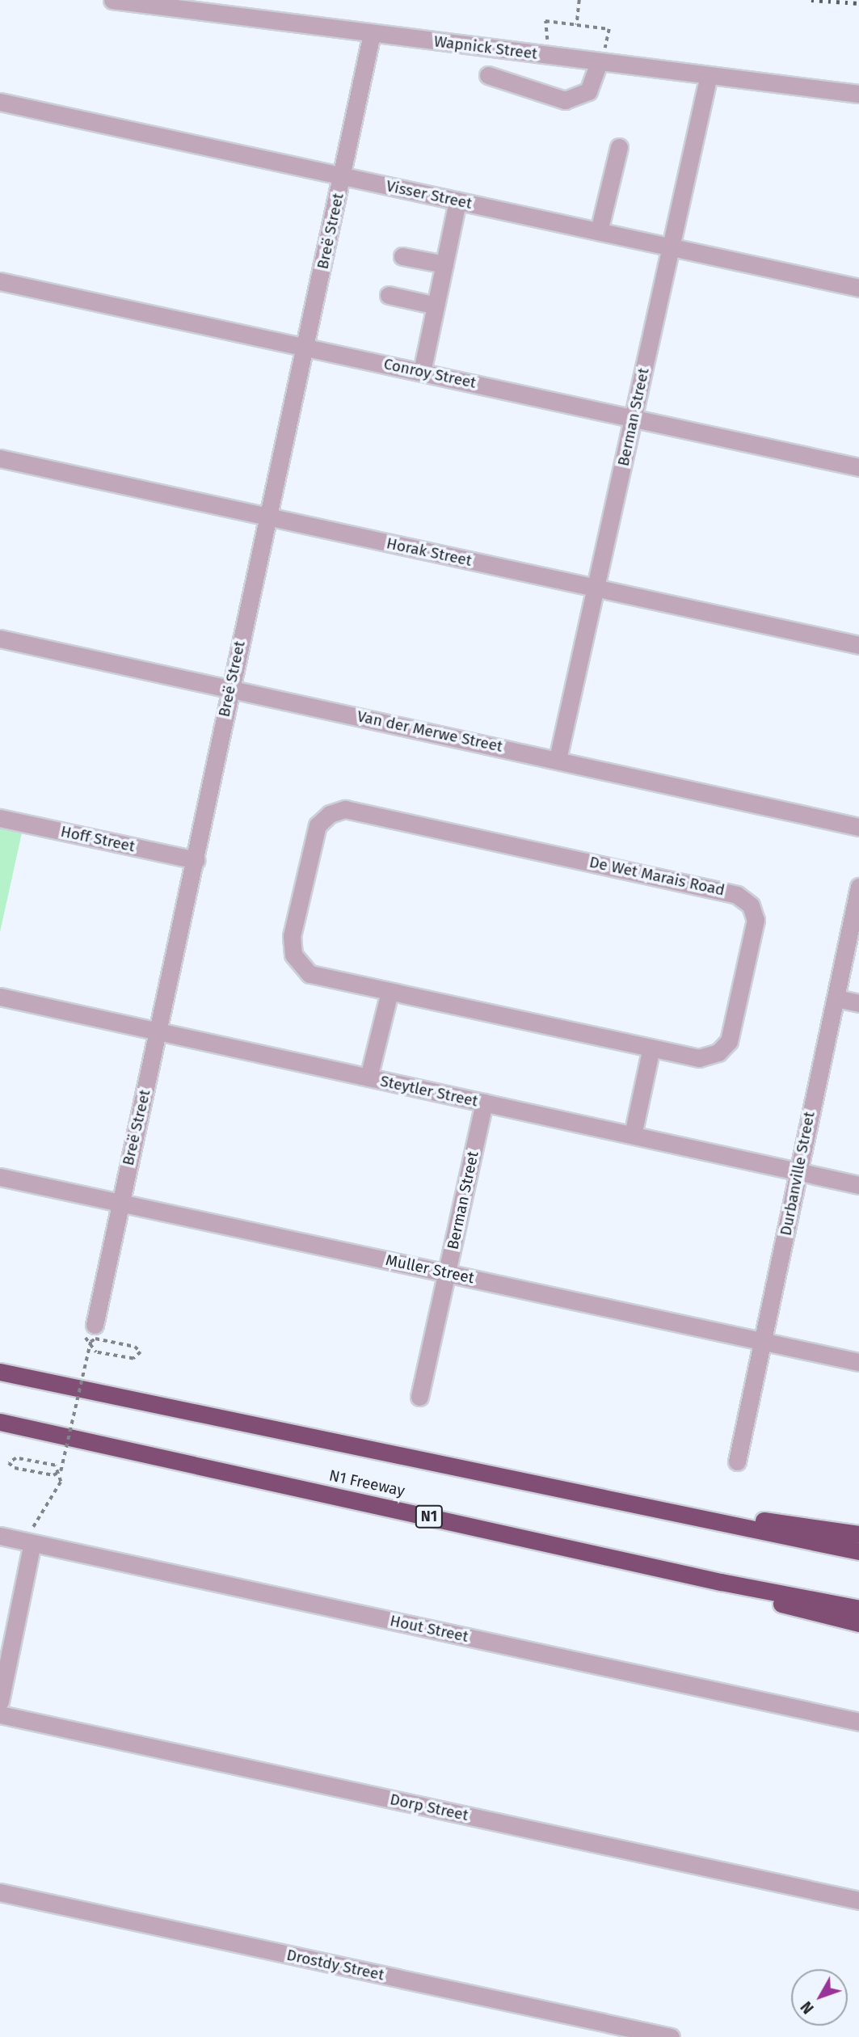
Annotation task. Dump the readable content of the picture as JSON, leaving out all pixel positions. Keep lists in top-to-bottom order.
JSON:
{
  "streets": {
    "highway": ["N1 Freeway", "N1"],
    "street": [
      "Wapnick Street",
      "Visser Street",
      "Breë Street",
      "Conroy Street",
      "Berman Street",
      "Horak Street",
      "Van der Merwe Street",
      "Hoff Street",
      "De Wet Marais Road",
      "Steytler Street",
      "Durbanville Street",
      "Muller Street",
      "Hout Street",
      "Dorp Street",
      "Drostdy Street"
    ]
  },
  "crossings": [
    ["Wapnick Street", "Breë Street"],
    ["Wapnick Street", "Berman Street"],
    ["Visser Street", "Breë Street"],
    ["Visser Street", "Berman Street"],
    ["Breë Street", "Conroy Street"],
    ["Breë Street", "Horak Street"],
    ["Breë Street", "Van der Merwe Street"],
    ["Breë Street", "Hoff Street"],
    ["Breë Street", "Steytler Street"],
    ["Breë Street", "Muller Street"],
    ["Conroy Street", "Berman Street"],
    ["Berman Street", "Horak Street"],
    ["Berman Street", "Van der Merwe Street"],
    ["Berman Street", "Steytler Street"],
    ["Berman Street", "Muller Street"],
    ["Steytler Street", "Durbanville Street"],
    ["Durbanville Street", "Muller Street"]
  ],
  "north": "bottom left"
}
